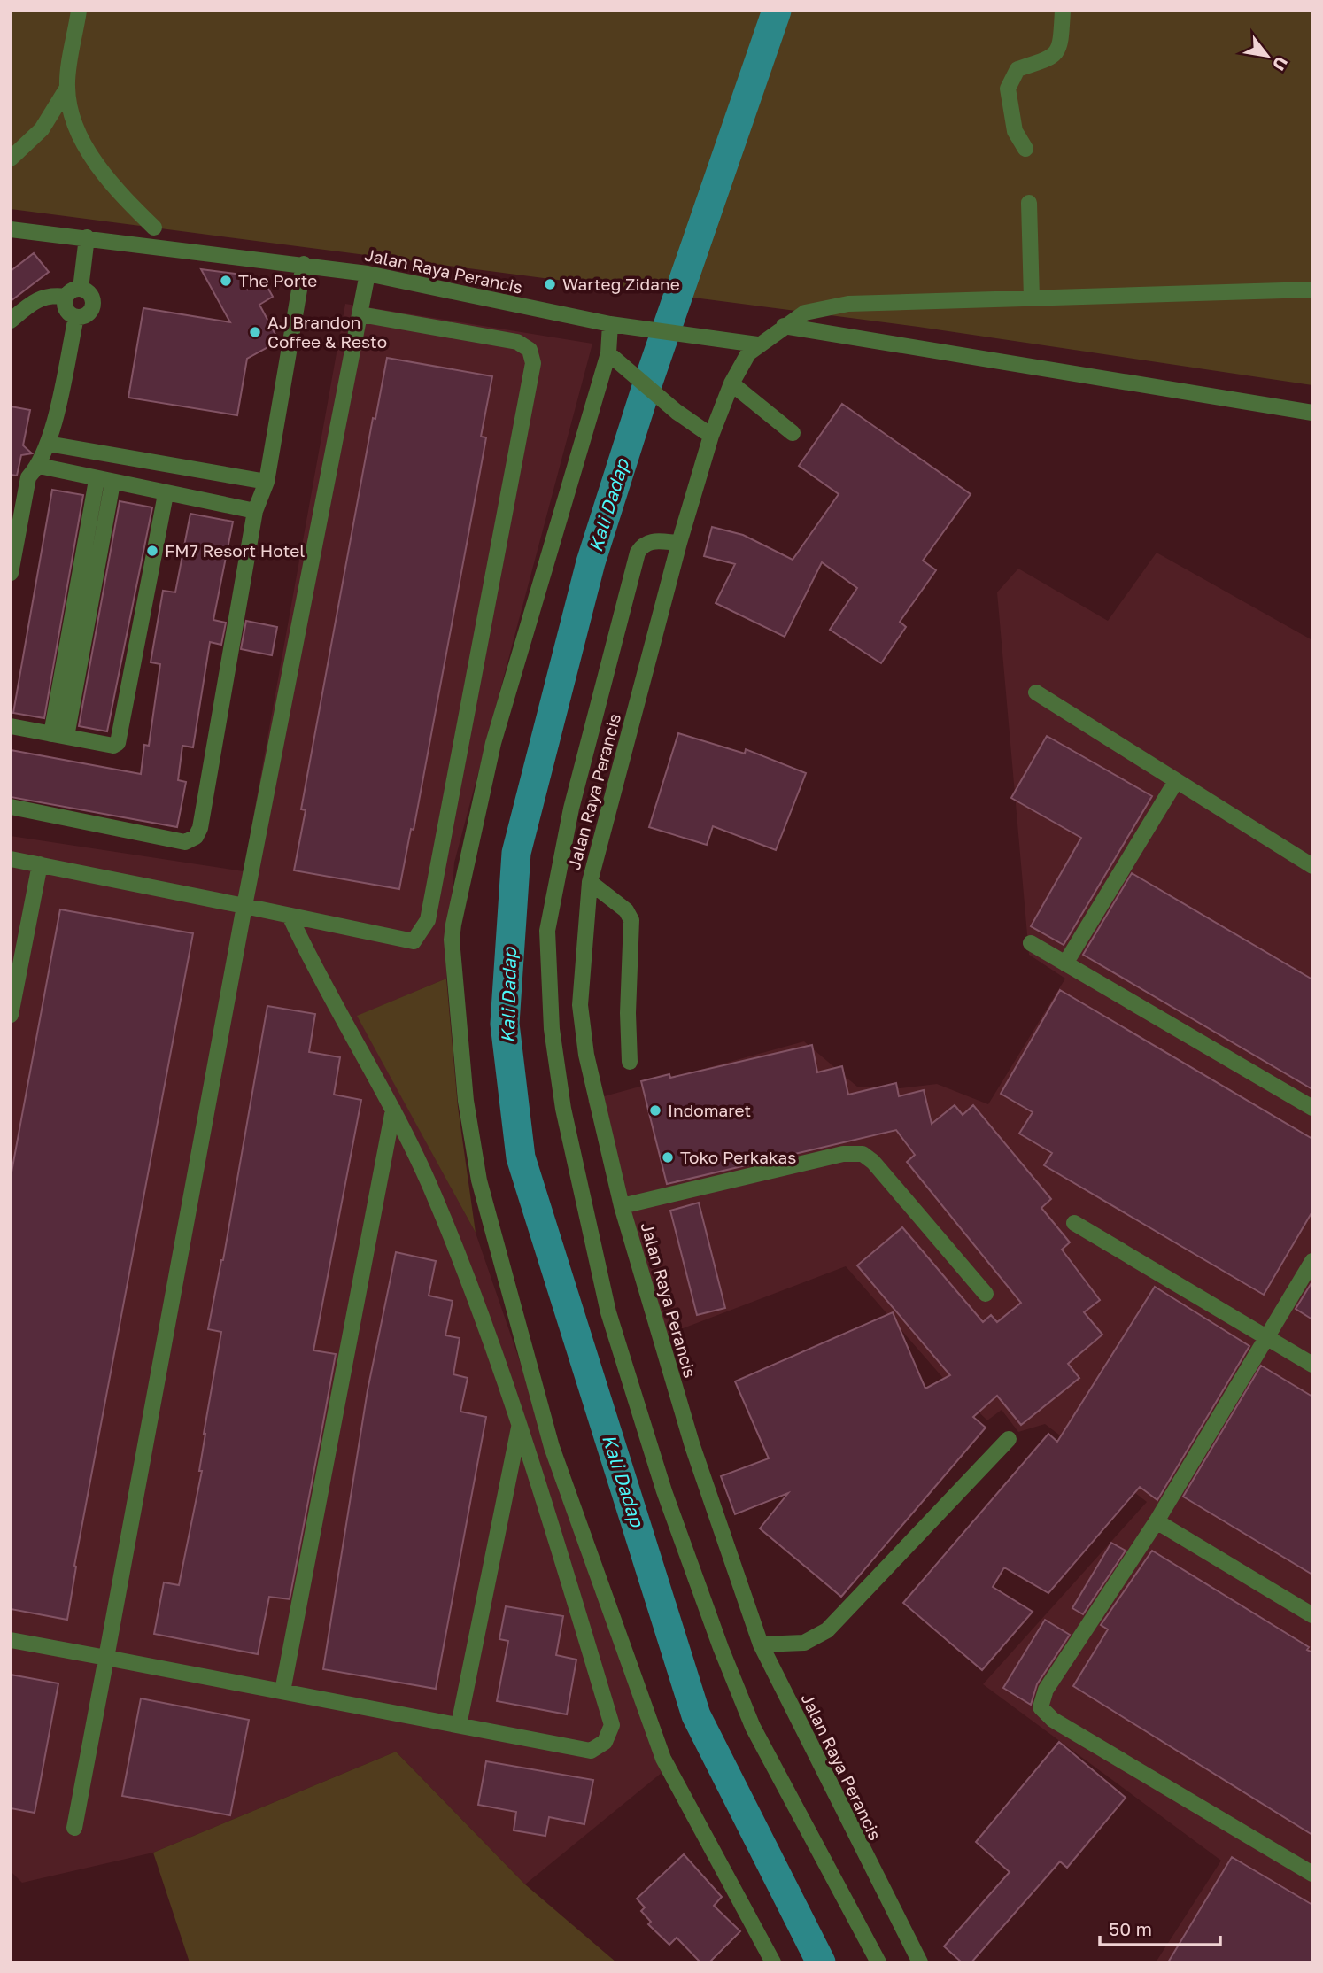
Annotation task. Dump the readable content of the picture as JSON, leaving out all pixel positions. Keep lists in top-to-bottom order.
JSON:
{
  "streets": {
    "street": ["Jalan Raya Perancis"]
  },
  "water": ["Kali Dadap"],
  "places": [
    "The Porte",
    "Warteg Zidane",
    "AJ Brandon Coffee & Resto",
    "FM7 Resort Hotel",
    "Indomaret",
    "Toko Perkakas"
  ],
  "scale_bar": "50 m",
  "north": "bottom right"
}
